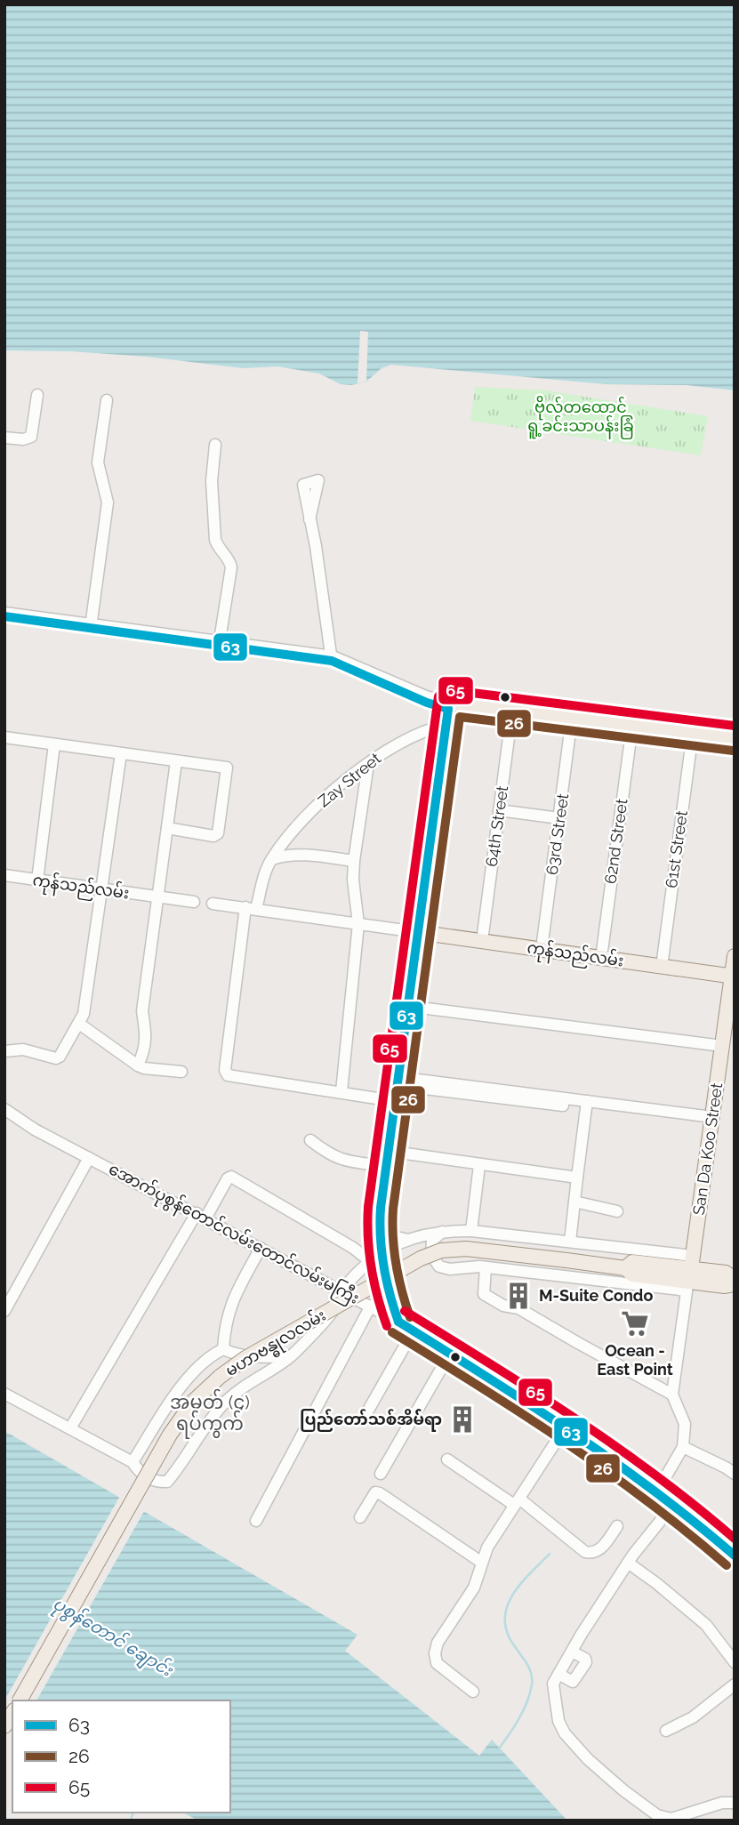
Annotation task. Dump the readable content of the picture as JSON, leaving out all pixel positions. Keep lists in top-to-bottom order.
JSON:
{
  "streets": {
    "main road": [
      "ကုန်သည်လမ်း",
      "San Da Koo Street",
      "အောက်ပုစွန်တောင်လမ်းတောင်လမ်းမကြီး",
      "မဟာဗန္ဓုလလမ်း"
    ],
    "street": [
      "Zay Street",
      "64th Street",
      "63rd Street",
      "62nd Street",
      "61st Street"
    ]
  },
  "crossings": [
    ["64th Street", "ကုန်သည်လမ်း"],
    ["63rd Street", "ကုန်သည်လမ်း"],
    ["62nd Street", "ကုန်သည်လမ်း"],
    ["61st Street", "ကုန်သည်လမ်း"],
    ["ကုန်သည်လမ်း", "San Da Koo Street"],
    ["San Da Koo Street", "မဟာဗန္ဓုလလမ်း"]
  ],
  "districts": ["အမှတ် (၄) ရပ်ကွက်"],
  "water": ["ပုစွန်တောင် ချောင်း"],
  "parks": ["ဗိုလ်တထောင် ရူ့ခင်းသာပန်းခြံ"],
  "places": {
    "building": ["M-Suite Condo", "ပြည်တော်သစ်အိမ််ရာ"],
    "supermarket": ["Ocean - East Point"]
  },
  "lines": ["transit line 63", "transit line 65", "transit line 26"],
  "legend": ["63", "26", "65"]
}
